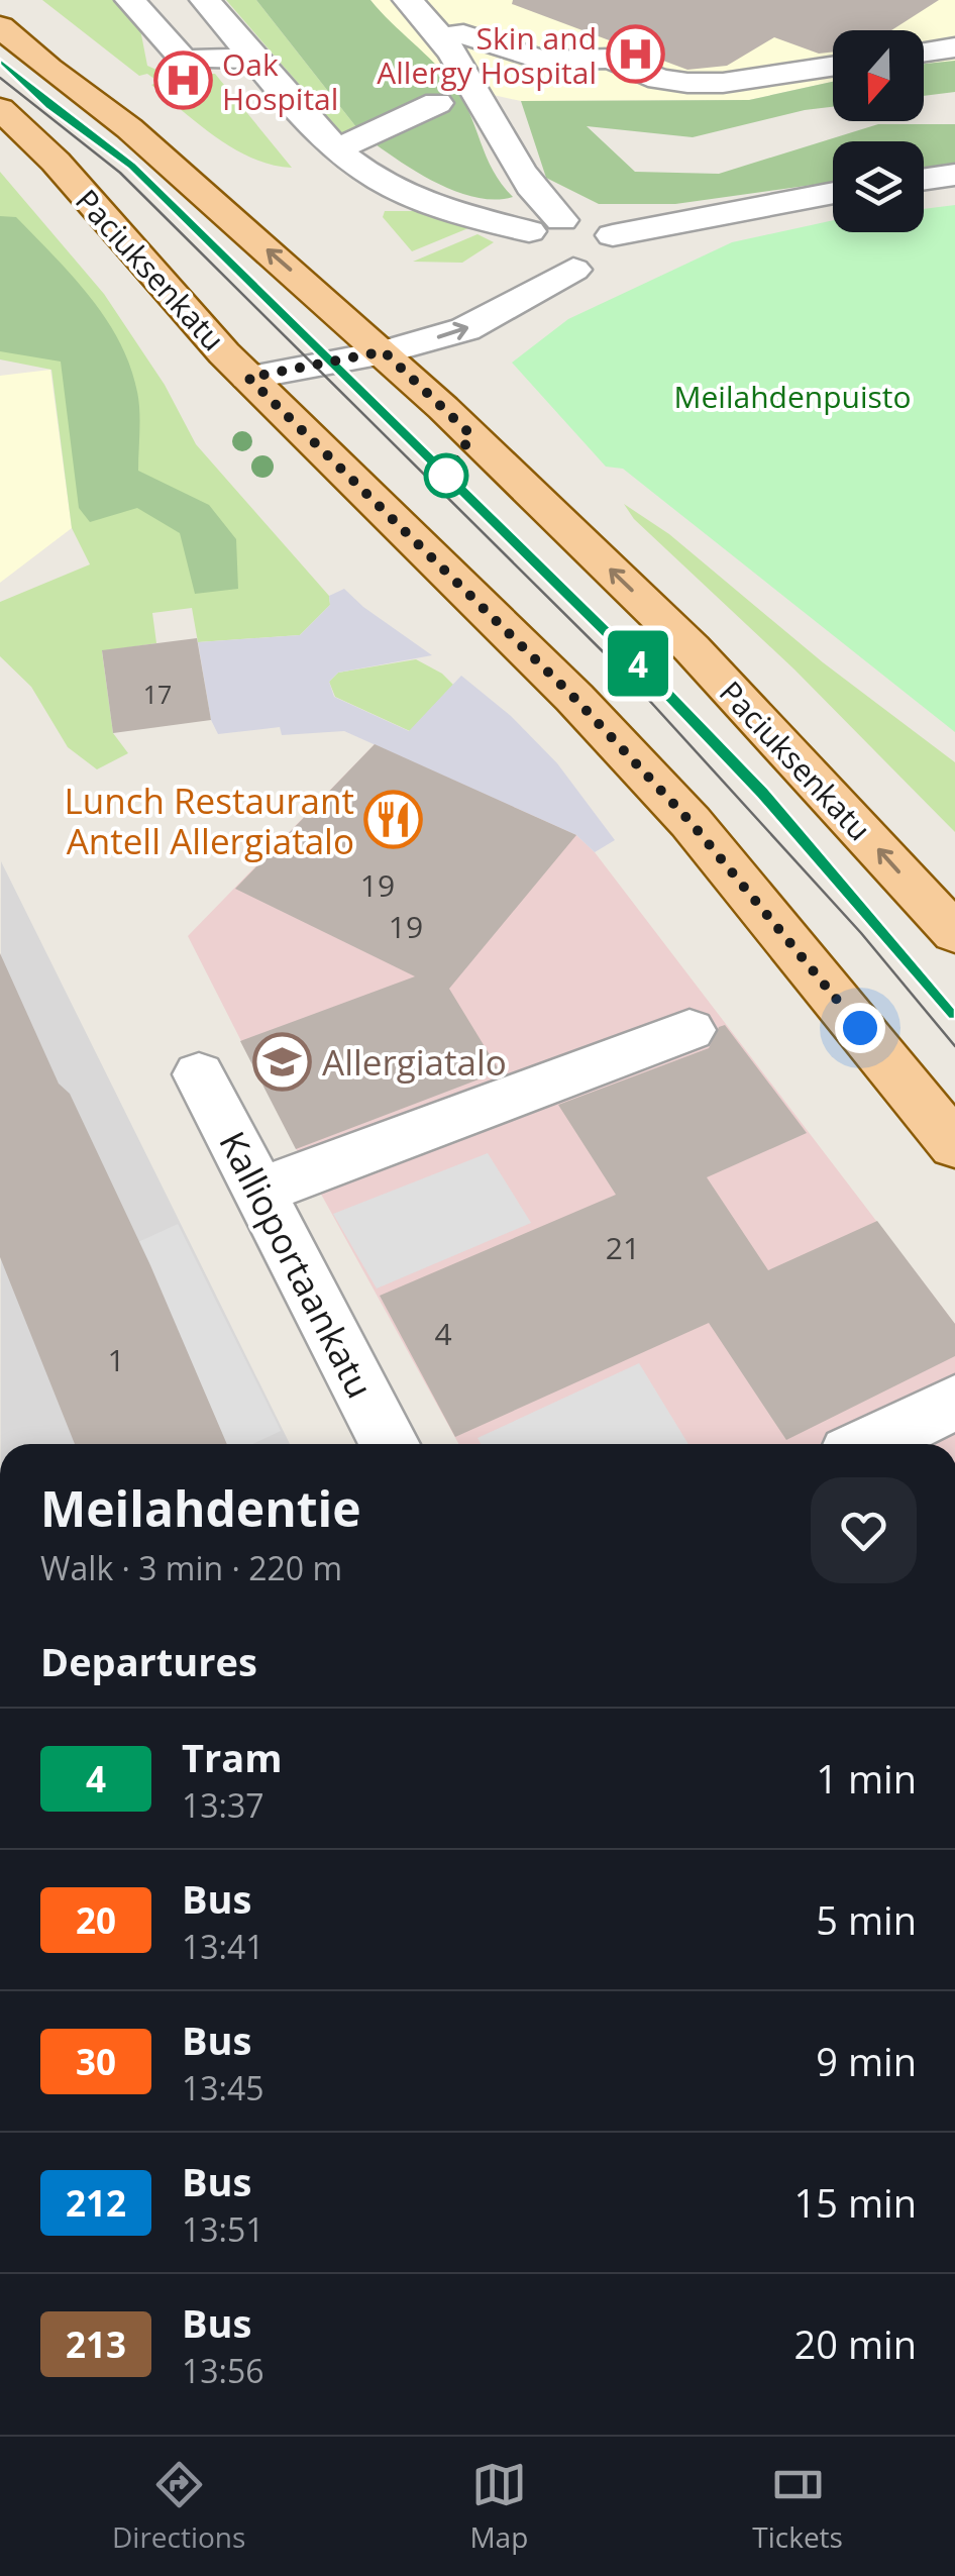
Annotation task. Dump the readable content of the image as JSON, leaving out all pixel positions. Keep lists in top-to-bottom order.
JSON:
{
  "streets": {
    "main road": ["Paciuksenkatu"],
    "street": ["Kallioportaankatu"]
  },
  "parks": ["Meilahdenpuisto"],
  "places": {
    "hospital": ["Skin and Allergy Hospital", "Oak Hospital"],
    "restaurant": ["Lunch Restaurant Antell Allergiatalo"],
    "school or university": ["Allergiatalo"]
  },
  "lines": ["tram line 4"],
  "house_numbers": [
    "17",
    "19",
    "19",
    "21",
    "4",
    "1"
  ],
  "north": "bottom",
  "page": {
    "on_map": "4",
    "heading": [
      ["Meilahdentie", "Walk · 3 min · 220 m"],
      "Departures"
    ],
    "list": [
      {
        "mark": "4",
        "name": "Tram",
        "note": "13:37",
        "value": "1 min"
      },
      {
        "mark": "20",
        "name": "Bus",
        "note": "13:41",
        "value": "5 min"
      },
      {
        "mark": "30",
        "name": "Bus",
        "note": "13:45",
        "value": "9 min"
      },
      {
        "mark": "212",
        "name": "Bus",
        "note": "13:51",
        "value": "15 min"
      },
      {
        "mark": "213",
        "name": "Bus",
        "note": "13:56",
        "value": "20 min"
      }
    ],
    "tabs": ["Directions", "Map", "Tickets"]
  }
}
